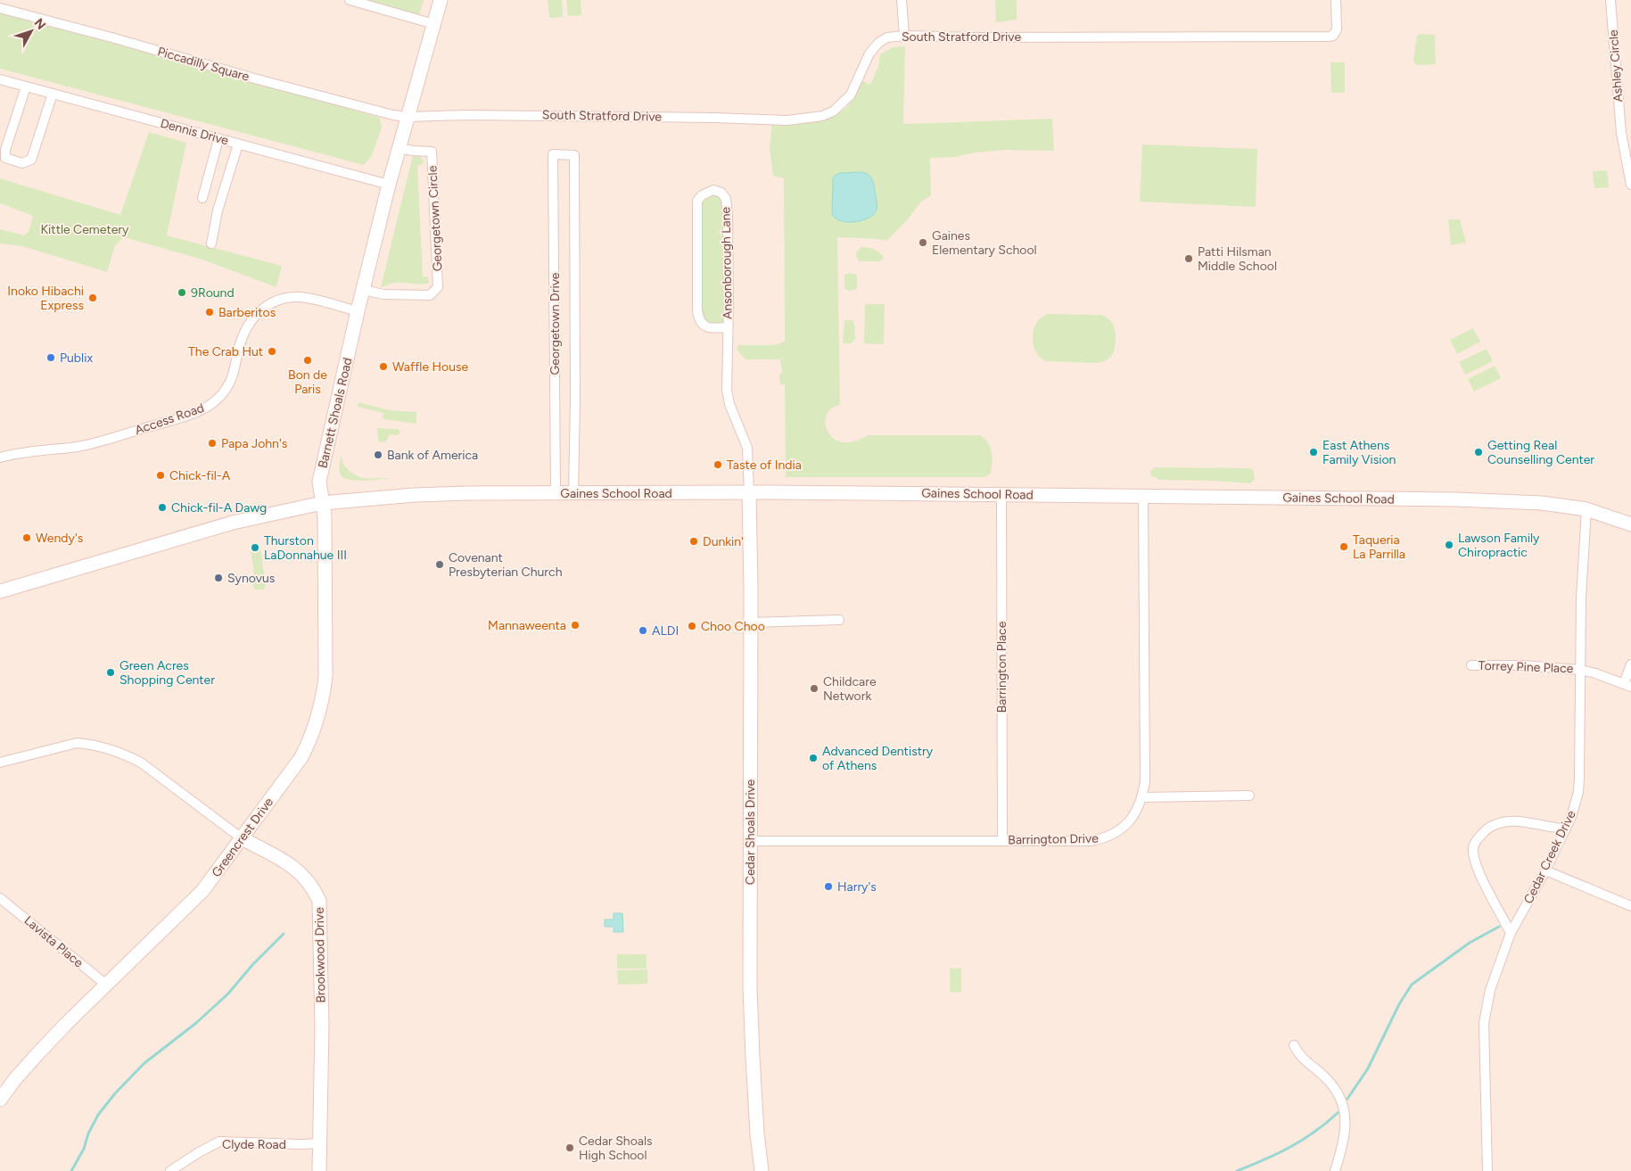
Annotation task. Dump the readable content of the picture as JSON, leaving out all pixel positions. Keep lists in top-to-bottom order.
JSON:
{
  "streets": {
    "main road": [
      "Barnett Shoals Road",
      "Gaines School Road",
      "Cedar Shoals Drive",
      "Greencrest Drive",
      "Brookwood Drive"
    ],
    "street": [
      "South Stratford Drive",
      "Piccadilly Square",
      "Ashley Circle",
      "Dennis Drive",
      "Georgetown Circle",
      "Ansonborough Lane",
      "Georgetown Drive",
      "Access Road",
      "Barrington Place",
      "Torrey Pine Place",
      "Barrington Drive",
      "Cedar Creek Drive",
      "Lavista Place",
      "Clyde Road"
    ]
  },
  "crossings": [
    ["South Stratford Drive", "Piccadilly Square"],
    ["South Stratford Drive", "Barnett Shoals Road"],
    ["Piccadilly Square", "Barnett Shoals Road"],
    ["Dennis Drive", "Barnett Shoals Road"],
    ["Georgetown Circle", "Barnett Shoals Road"],
    ["Ansonborough Lane", "Gaines School Road"],
    ["Ansonborough Lane", "Cedar Shoals Drive"],
    ["Georgetown Drive", "Gaines School Road"],
    ["Barnett Shoals Road", "Access Road"],
    ["Barnett Shoals Road", "Gaines School Road"],
    ["Barnett Shoals Road", "Greencrest Drive"],
    ["Gaines School Road", "Barrington Place"],
    ["Gaines School Road", "Cedar Shoals Drive"],
    ["Gaines School Road", "Greencrest Drive"],
    ["Gaines School Road", "Barrington Drive"],
    ["Gaines School Road", "Cedar Creek Drive"],
    ["Barrington Place", "Barrington Drive"],
    ["Torrey Pine Place", "Cedar Creek Drive"],
    ["Cedar Shoals Drive", "Barrington Drive"],
    ["Greencrest Drive", "Lavista Place"],
    ["Greencrest Drive", "Brookwood Drive"],
    ["Brookwood Drive", "Clyde Road"]
  ],
  "parks": ["Kittle Cemetery"],
  "places": [
    "Gaines Elementary School",
    "Patti Hilsman Middle School",
    "9Round",
    "Inoko Hibachi Express",
    "Barberitos",
    "The Crab Hut",
    "Publix",
    "Bon de Paris",
    "Waffle House",
    "Papa John's",
    "East Athens Family Vision",
    "Getting Real Counselling Center",
    "Bank of America",
    "Taste of India",
    "Chick-fil-A",
    "Chick-fil-A Dawg",
    "Wendy's",
    "Dunkin'",
    "Lawson Family Chiropractic",
    "Taqueria La Parrilla",
    "Thurston LaDonnahue III",
    "Covenant Presbyterian Church",
    "Synovus",
    "Mannaweenta",
    "Choo Choo",
    "ALDI",
    "Green Acres Shopping Center",
    "Childcare Network",
    "Advanced Dentistry of Athens",
    "Harry's",
    "Cedar Shoals High School"
  ],
  "north": "top right"
}
